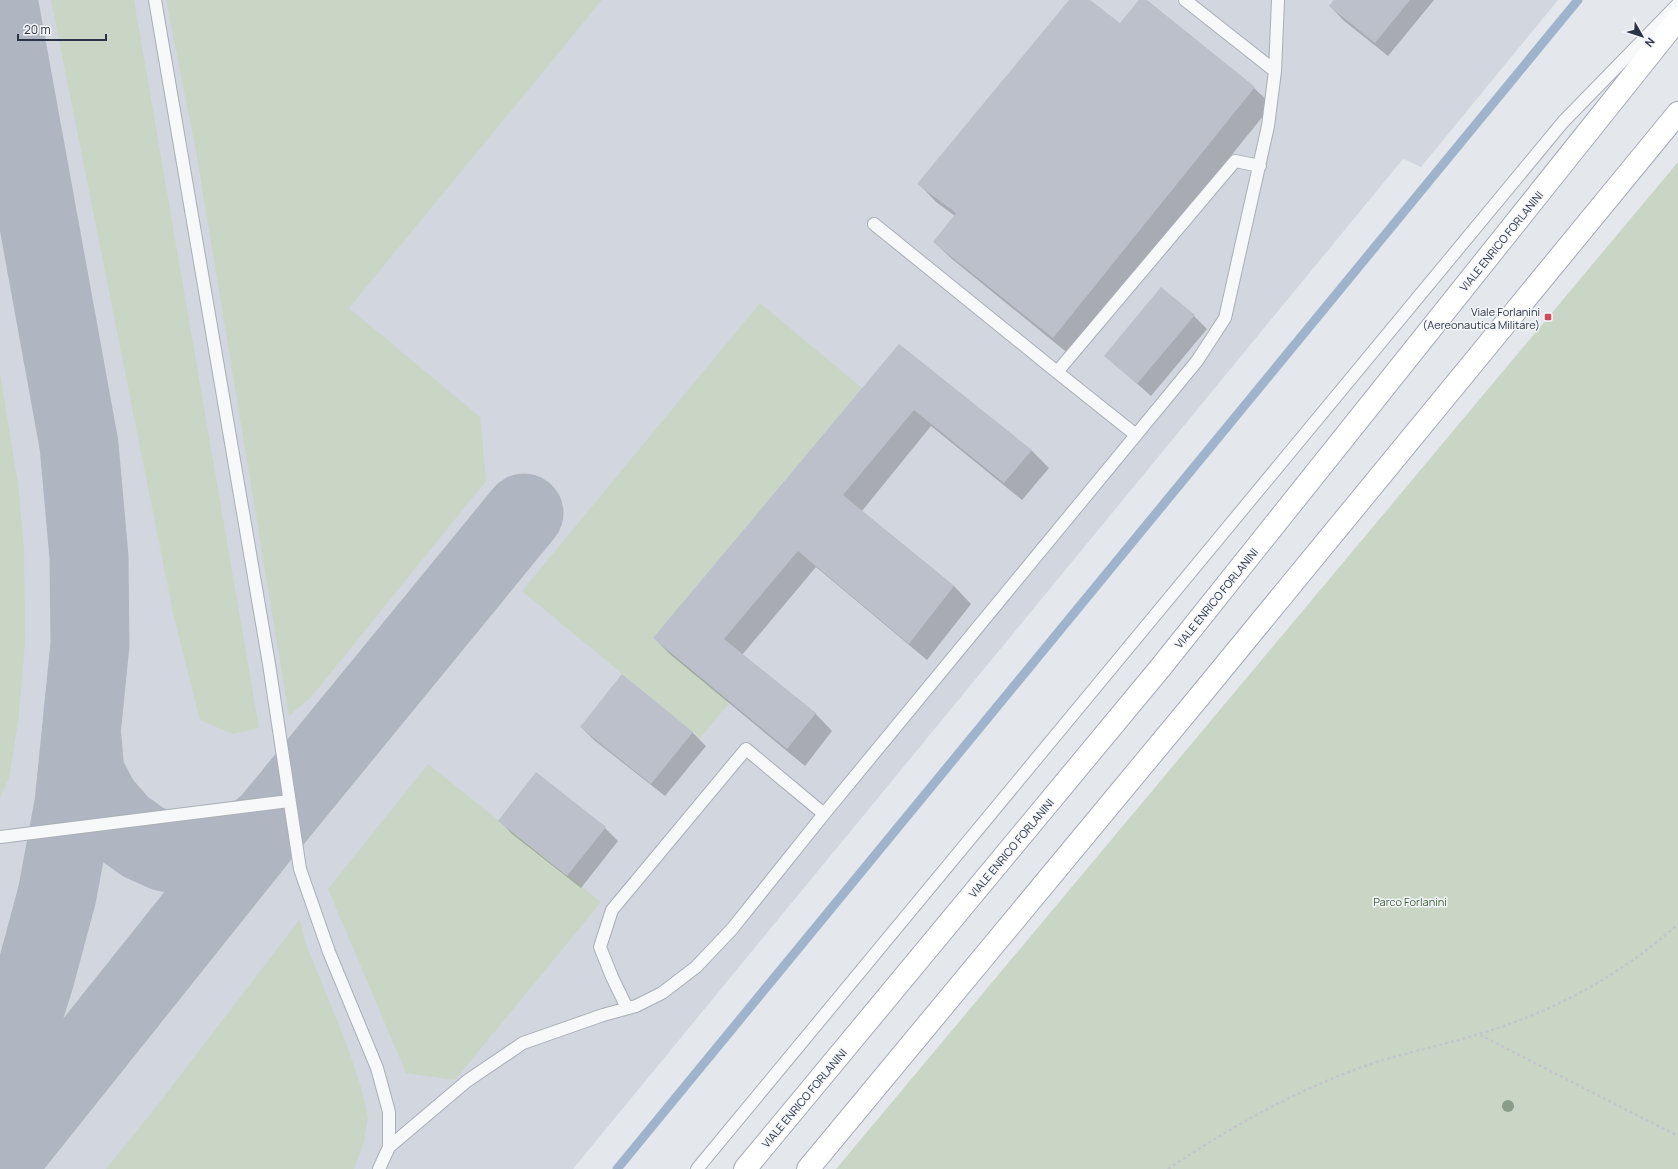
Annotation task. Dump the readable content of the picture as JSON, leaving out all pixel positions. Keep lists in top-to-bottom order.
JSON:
{
  "streets": {
    "main road": ["VIALE ENRICO FORLANINI"]
  },
  "parks": ["Parco Forlanini"],
  "places": {
    "transit": ["Viale Forlanini (Aereonautica Militare)"]
  },
  "scale_bar": "20 m",
  "north": "bottom right"
}
